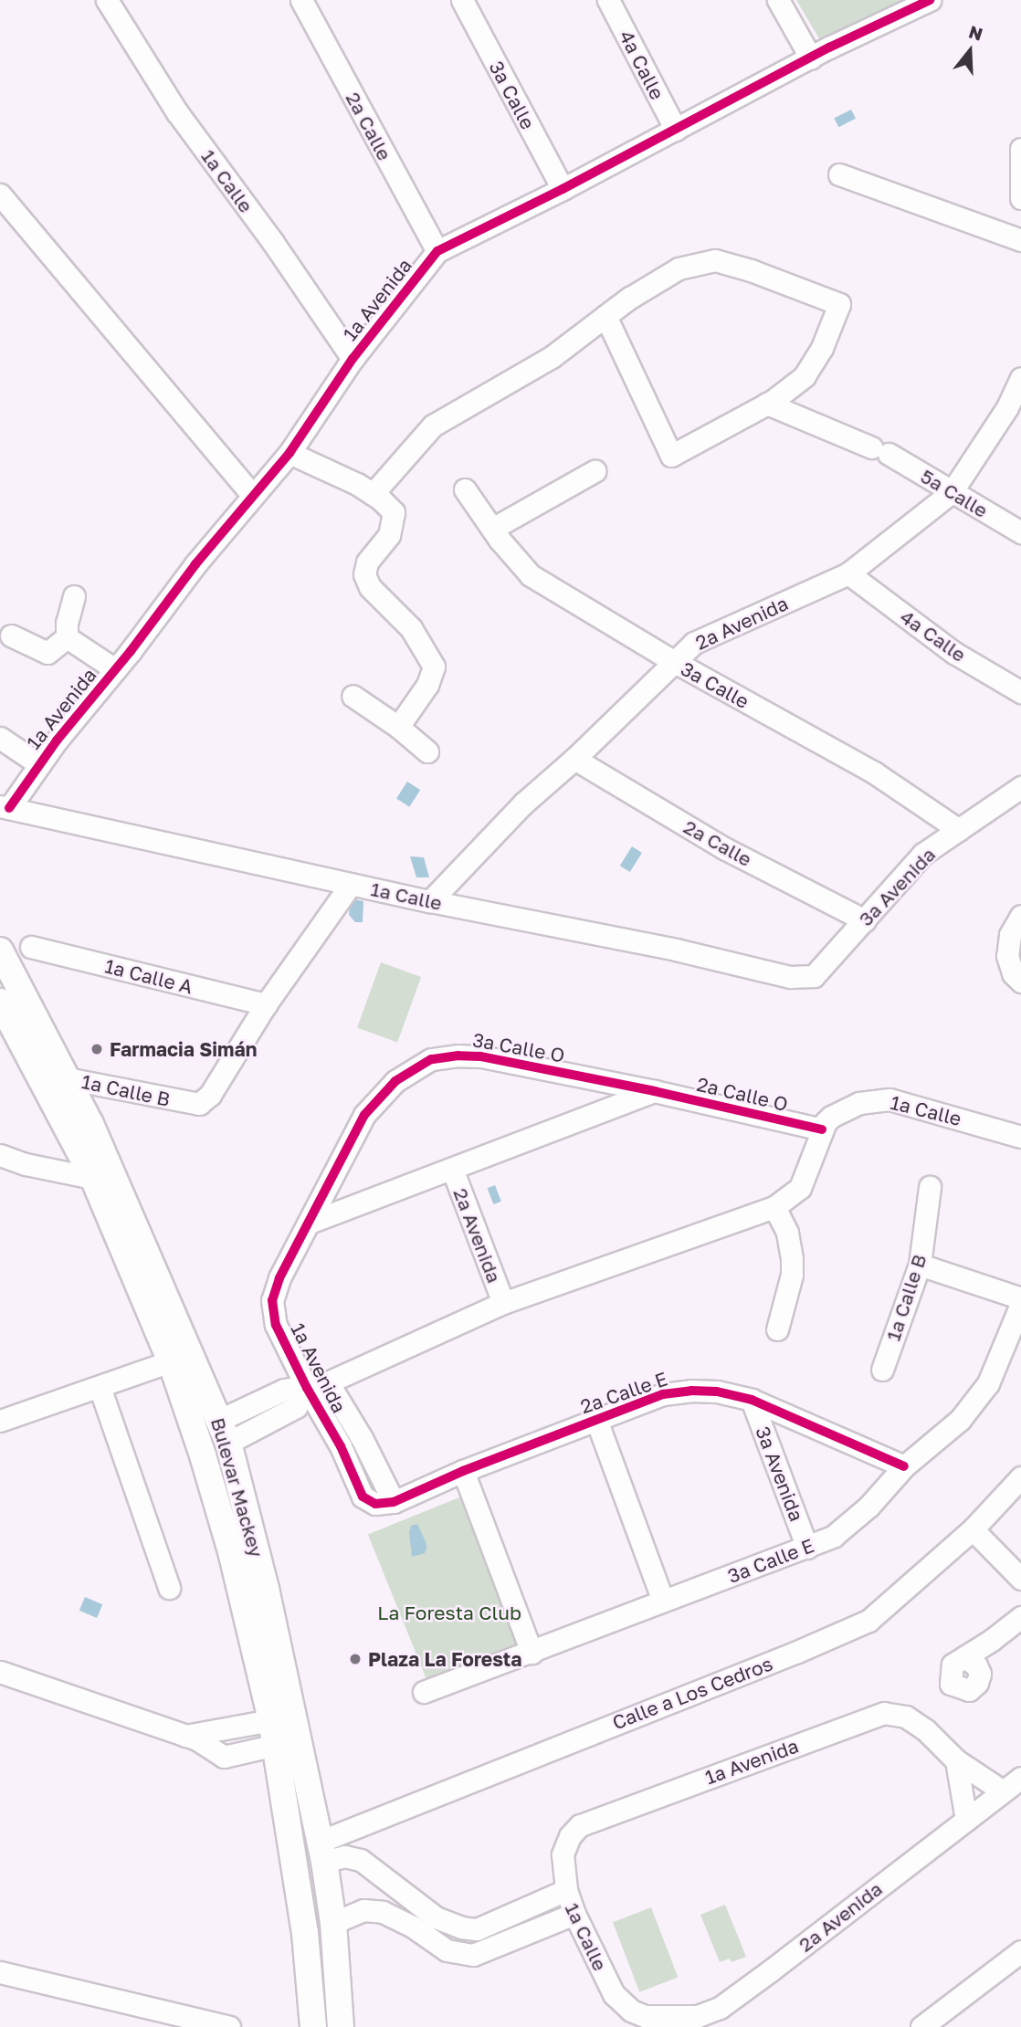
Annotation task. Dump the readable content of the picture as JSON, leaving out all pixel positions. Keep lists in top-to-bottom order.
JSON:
{
  "streets": {
    "main road": ["Bulevar Mackey"],
    "street": [
      "4a Calle",
      "3a Calle",
      "2a Calle",
      "1a Calle",
      "1a Avenida",
      "5a Calle",
      "2a Avenida",
      "3a Avenida",
      "1a Calle A",
      "3a Calle O",
      "1a Calle B",
      "2a Calle O",
      "2a Calle E",
      "3a Calle E",
      "Calle a Los Cedros"
    ]
  },
  "crossings": [
    ["4a Calle", "1a Avenida"],
    ["4a Calle", "2a Avenida"],
    ["3a Calle", "1a Avenida"],
    ["3a Calle", "2a Avenida"],
    ["3a Calle", "3a Avenida"],
    ["2a Calle", "1a Avenida"],
    ["2a Calle", "2a Avenida"],
    ["2a Calle", "3a Avenida"],
    ["1a Calle", "1a Avenida"],
    ["1a Calle", "2a Avenida"],
    ["1a Calle", "3a Avenida"],
    ["1a Calle", "2a Calle O"],
    ["1a Avenida", "3a Calle O"],
    ["1a Avenida", "2a Calle E"],
    ["5a Calle", "2a Avenida"],
    ["3a Avenida", "2a Calle E"],
    ["3a Avenida", "3a Calle E"],
    ["1a Calle A", "1a Calle B"],
    ["3a Calle O", "2a Calle O"],
    ["1a Calle B", "Bulevar Mackey"],
    ["2a Calle E", "3a Calle E"],
    ["Bulevar Mackey", "Calle a Los Cedros"]
  ],
  "parks": ["La Foresta Club"],
  "places": ["Farmacia Simán", "Plaza La Foresta"],
  "north": "top"
}
